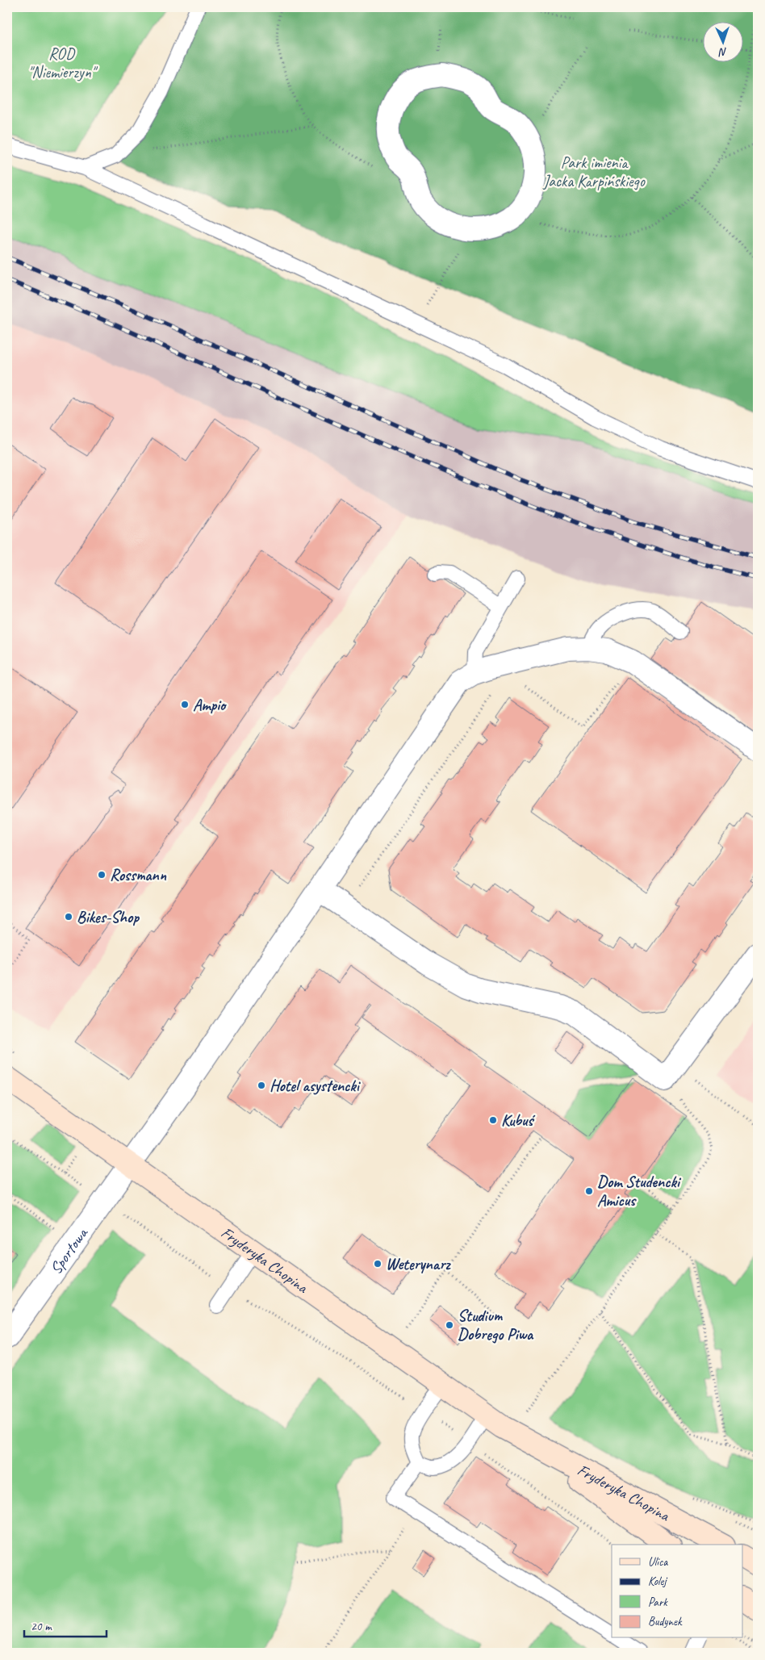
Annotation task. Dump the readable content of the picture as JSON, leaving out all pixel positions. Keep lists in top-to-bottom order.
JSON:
{
  "streets": {
    "street": ["Sportowa", "Fryderyka Chopina"]
  },
  "crossings": [
    ["Sportowa", "Fryderyka Chopina"]
  ],
  "parks": ["ROD \"Niemierzyn\"", "Park imienia Jacka Karpińskiego"],
  "places": [
    "Ampio",
    "Rossmann",
    "Bikes-Shop",
    "Hotel asystencki",
    "Kubuś",
    "Dom Studencki Amicus",
    "Weterynarz",
    "Studium Dobrego Piwa"
  ],
  "legend": [
    "Ulica",
    "Kolej",
    "Park",
    "Budynek"
  ],
  "scale_bar": "20 m",
  "north": "bottom"
}
